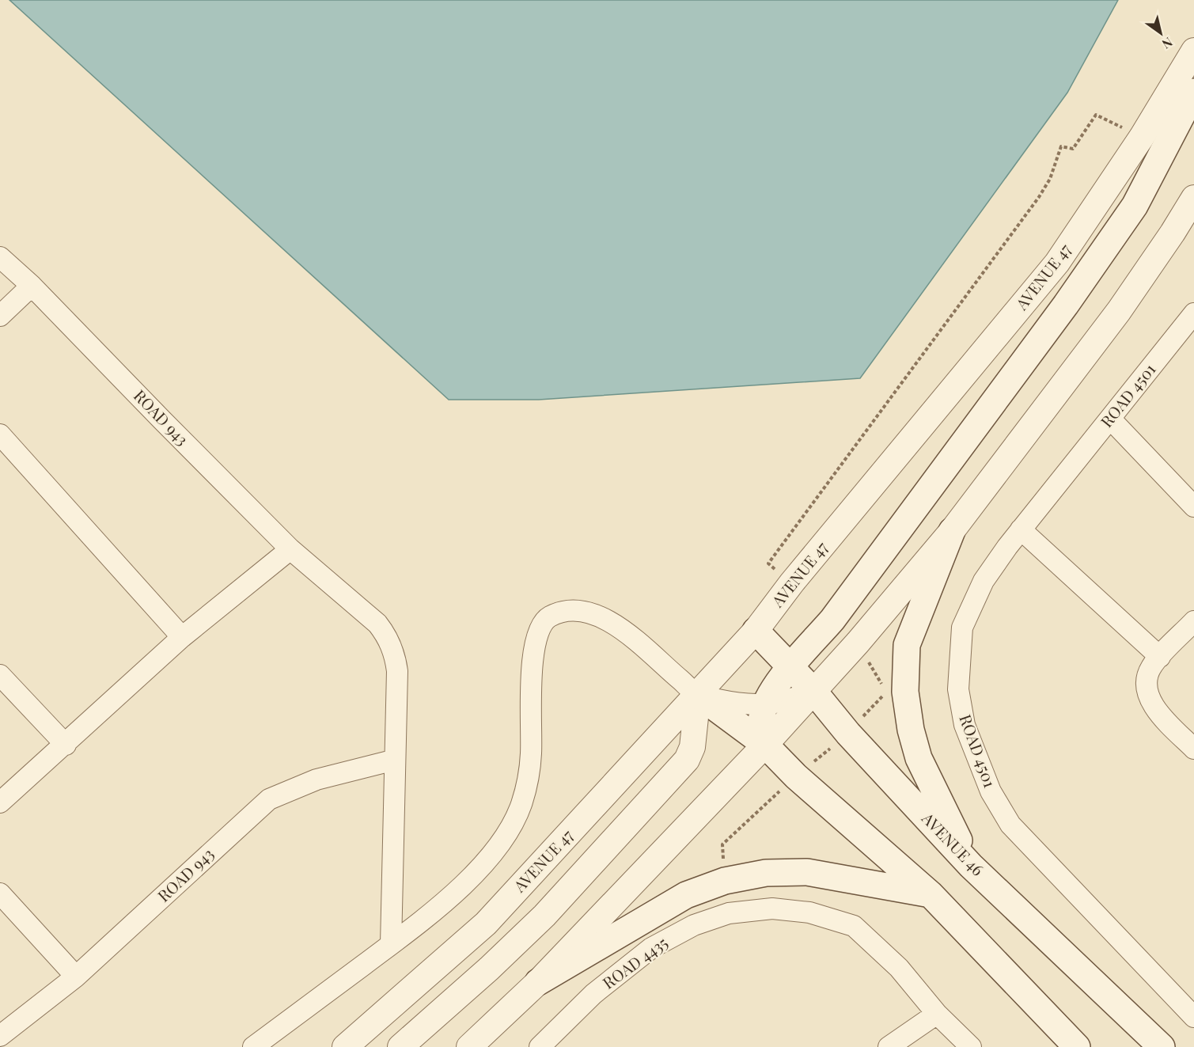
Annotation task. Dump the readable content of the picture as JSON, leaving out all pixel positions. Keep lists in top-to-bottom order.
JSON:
{
  "streets": {
    "main road": ["AVENUE 46"],
    "street": [
      "AVENUE 47",
      "ROAD 4501",
      "ROAD 943",
      "ROAD 4435"
    ]
  },
  "crossings": [
    ["AVENUE 47", "AVENUE 46"]
  ],
  "north": "bottom right"
}
